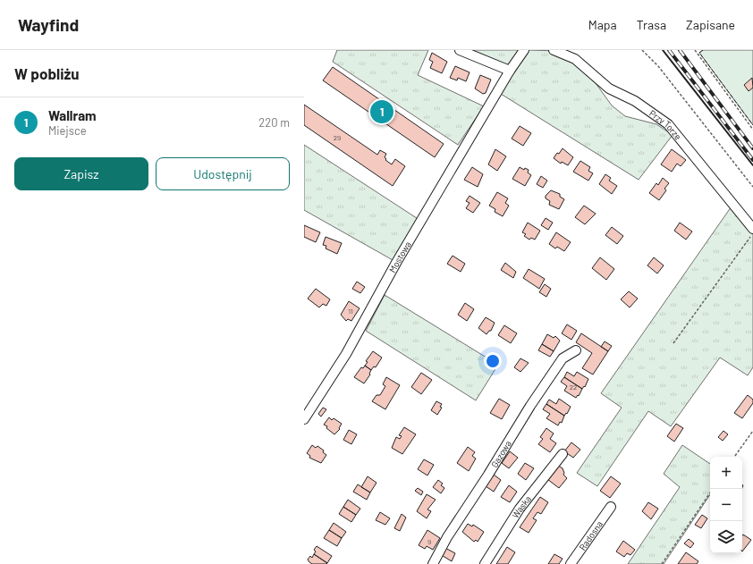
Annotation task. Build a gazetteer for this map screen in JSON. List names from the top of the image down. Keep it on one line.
{"streets":{"street":["Przy Torze","Mostowa","Gazowa","Wąska","Radosna"]},"house_numbers":["29","11","22","9"],"page":{"header":"Wayfind","nav":["Mapa","Trasa","Zapisane"],"heading":"W pobliżu","list":[{"mark":"1","name":"Wallram","note":"Miejsce","value":"220 m"}],"pins":"1","buttons":["Zapisz","Udostępnij"],"map_buttons":["+","−"]}}
